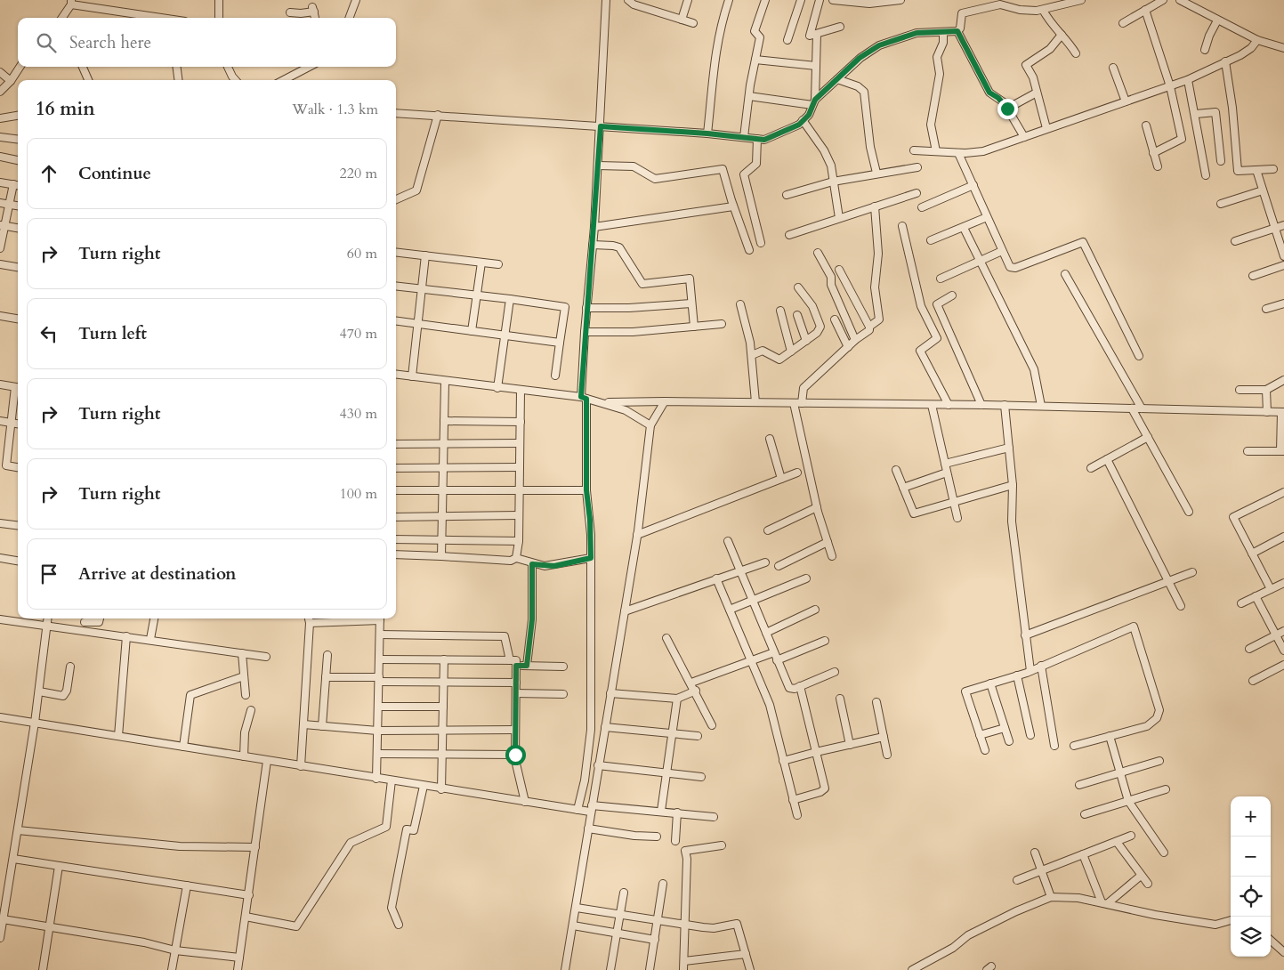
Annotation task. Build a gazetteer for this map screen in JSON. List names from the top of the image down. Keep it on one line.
{"page":{"search":"Search here","heading":["16 min","Walk · 1.3 km"],"list":[["Continue","220 m"],["Turn right","60 m"],["Turn left","470 m"],["Turn right","430 m"],["Turn right","100 m"],"Arrive at destination"],"map_buttons":["+","−"]}}
